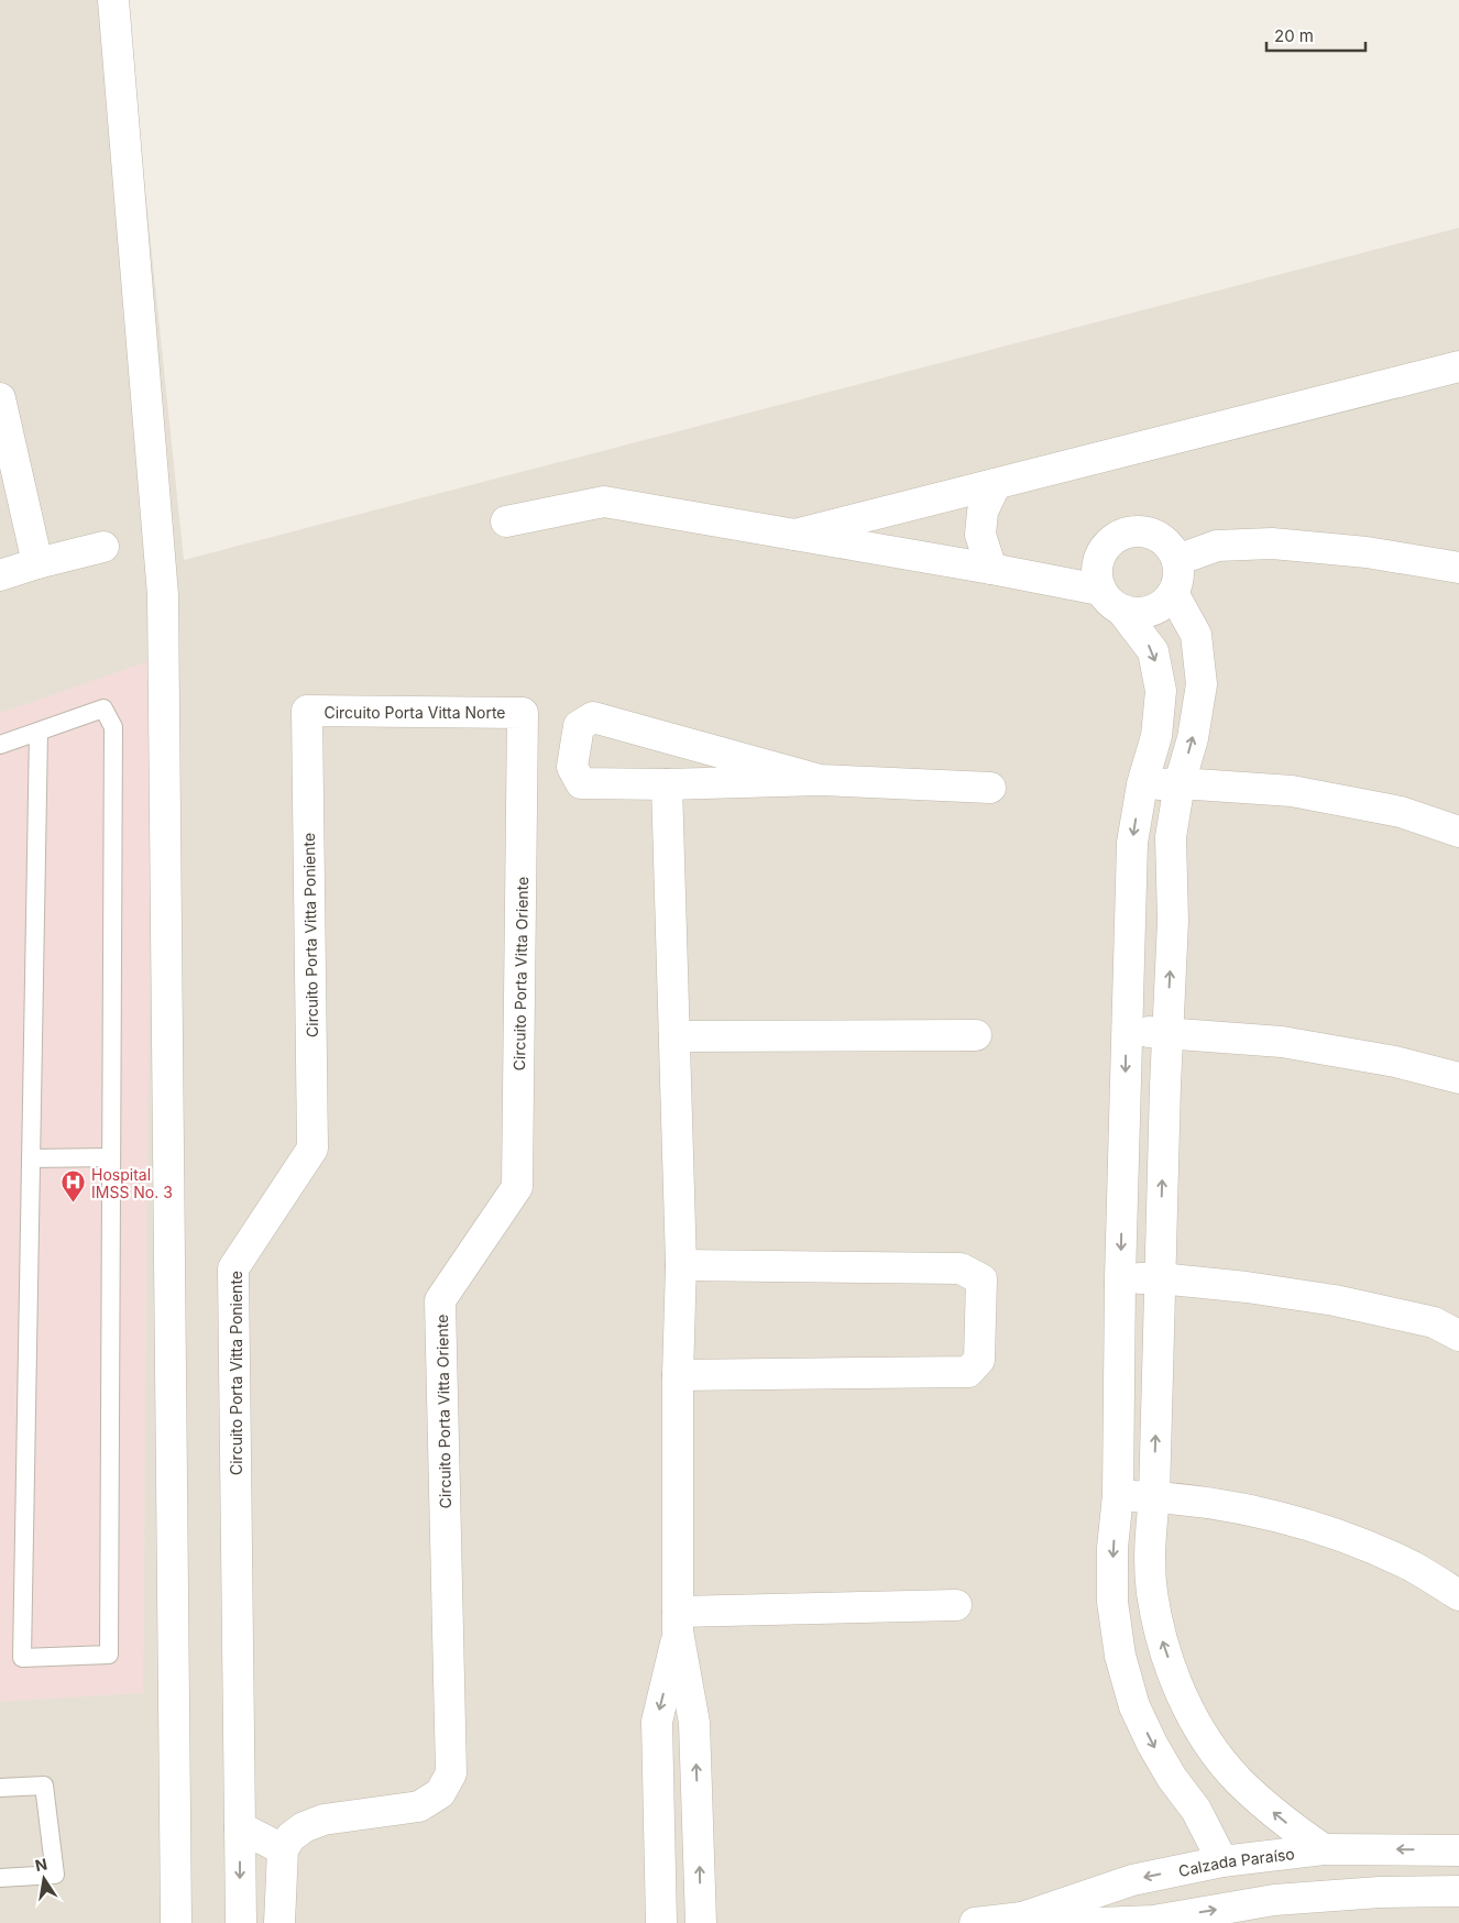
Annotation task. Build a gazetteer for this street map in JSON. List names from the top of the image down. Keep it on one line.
{"streets":{"street":["Circuito Porta Vitta Norte","Circuito Porta Vitta Poniente","Circuito Porta Vitta Oriente","Calzada Paraíso"]},"crossings":[["Circuito Porta Vitta Norte","Circuito Porta Vitta Poniente"],["Circuito Porta Vitta Norte","Circuito Porta Vitta Oriente"]],"places":{"hospital":["Hospital IMSS No. 3"]},"scale_bar":"20 m","north":"top"}
